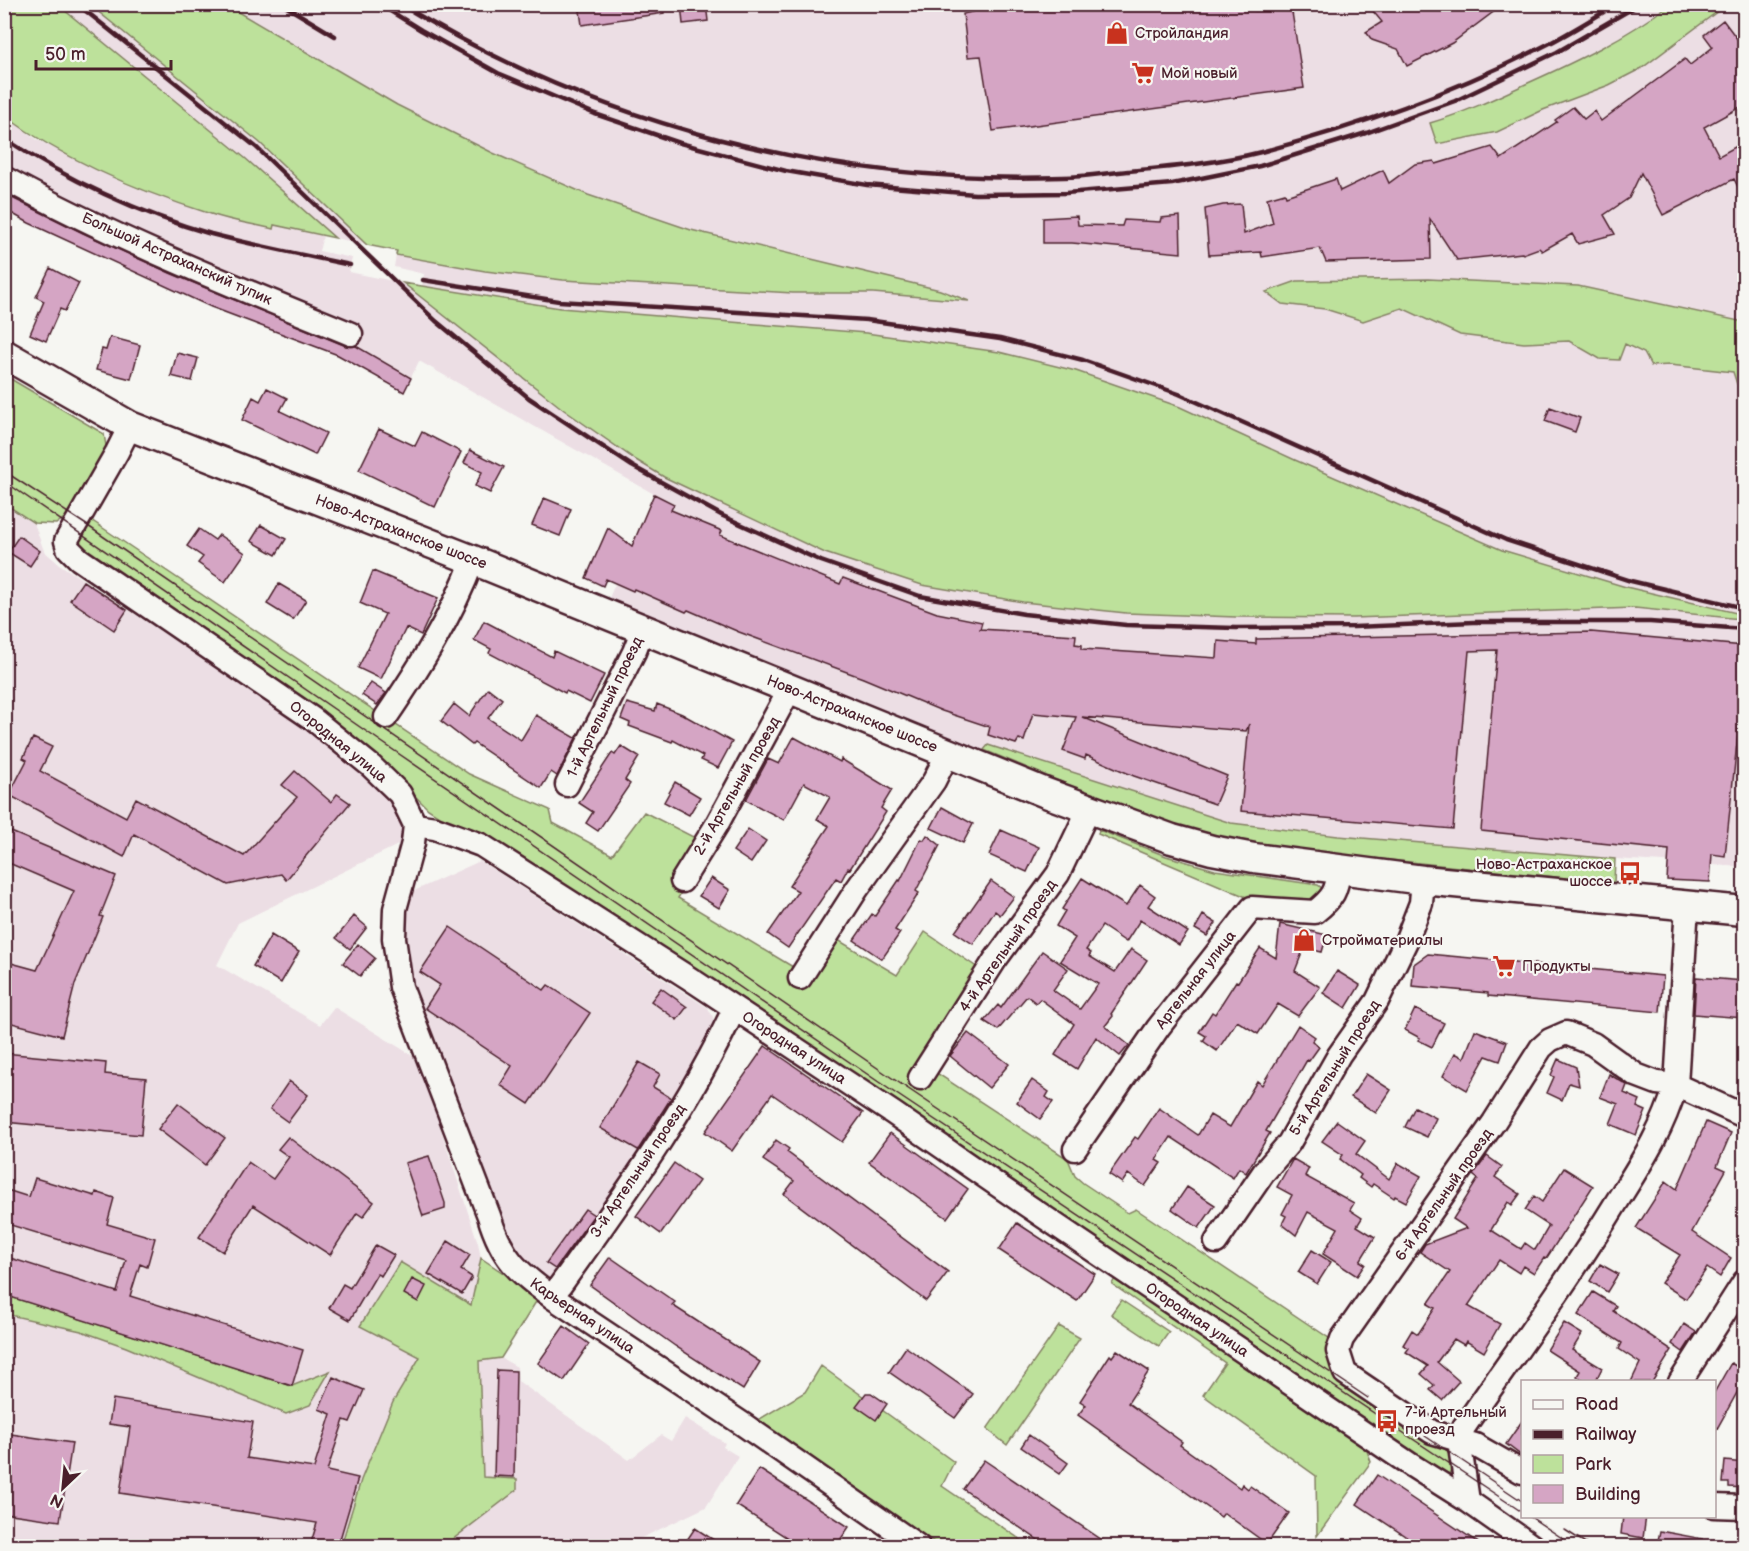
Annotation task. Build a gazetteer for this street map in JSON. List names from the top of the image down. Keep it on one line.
{"streets":{"main road":["Ново-Астраханское шоссе"],"street":["Большой Астраханский тупик","1-й Артельный проезд","Огородная улица","2-й Артельный проезд","4-й Артельный проезд","Артельная улица","5-й Артельный проезд","3-й Артельный проезд","6-й Артельный проезд","Карьерная улица"]},"crossings":[["Ново-Астраханское шоссе","1-й Артельный проезд"],["Ново-Астраханское шоссе","Огородная улица"],["Ново-Астраханское шоссе","2-й Артельный проезд"],["Ново-Астраханское шоссе","4-й Артельный проезд"],["Ново-Астраханское шоссе","Артельная улица"],["Ново-Астраханское шоссе","5-й Артельный проезд"],["Огородная улица","3-й Артельный проезд"],["Огородная улица","Карьерная улица"],["3-й Артельный проезд","Карьерная улица"]],"places":{"shop":["Стройландия","Стройматериалы"],"supermarket":["Мой новый","Продукты"],"bus stop":["Ново-Астраханское шоссе","7-й Артельный проезд"]},"legend":["Road","Railway","Park","Building"],"scale_bar":"50 m","north":"bottom left"}
